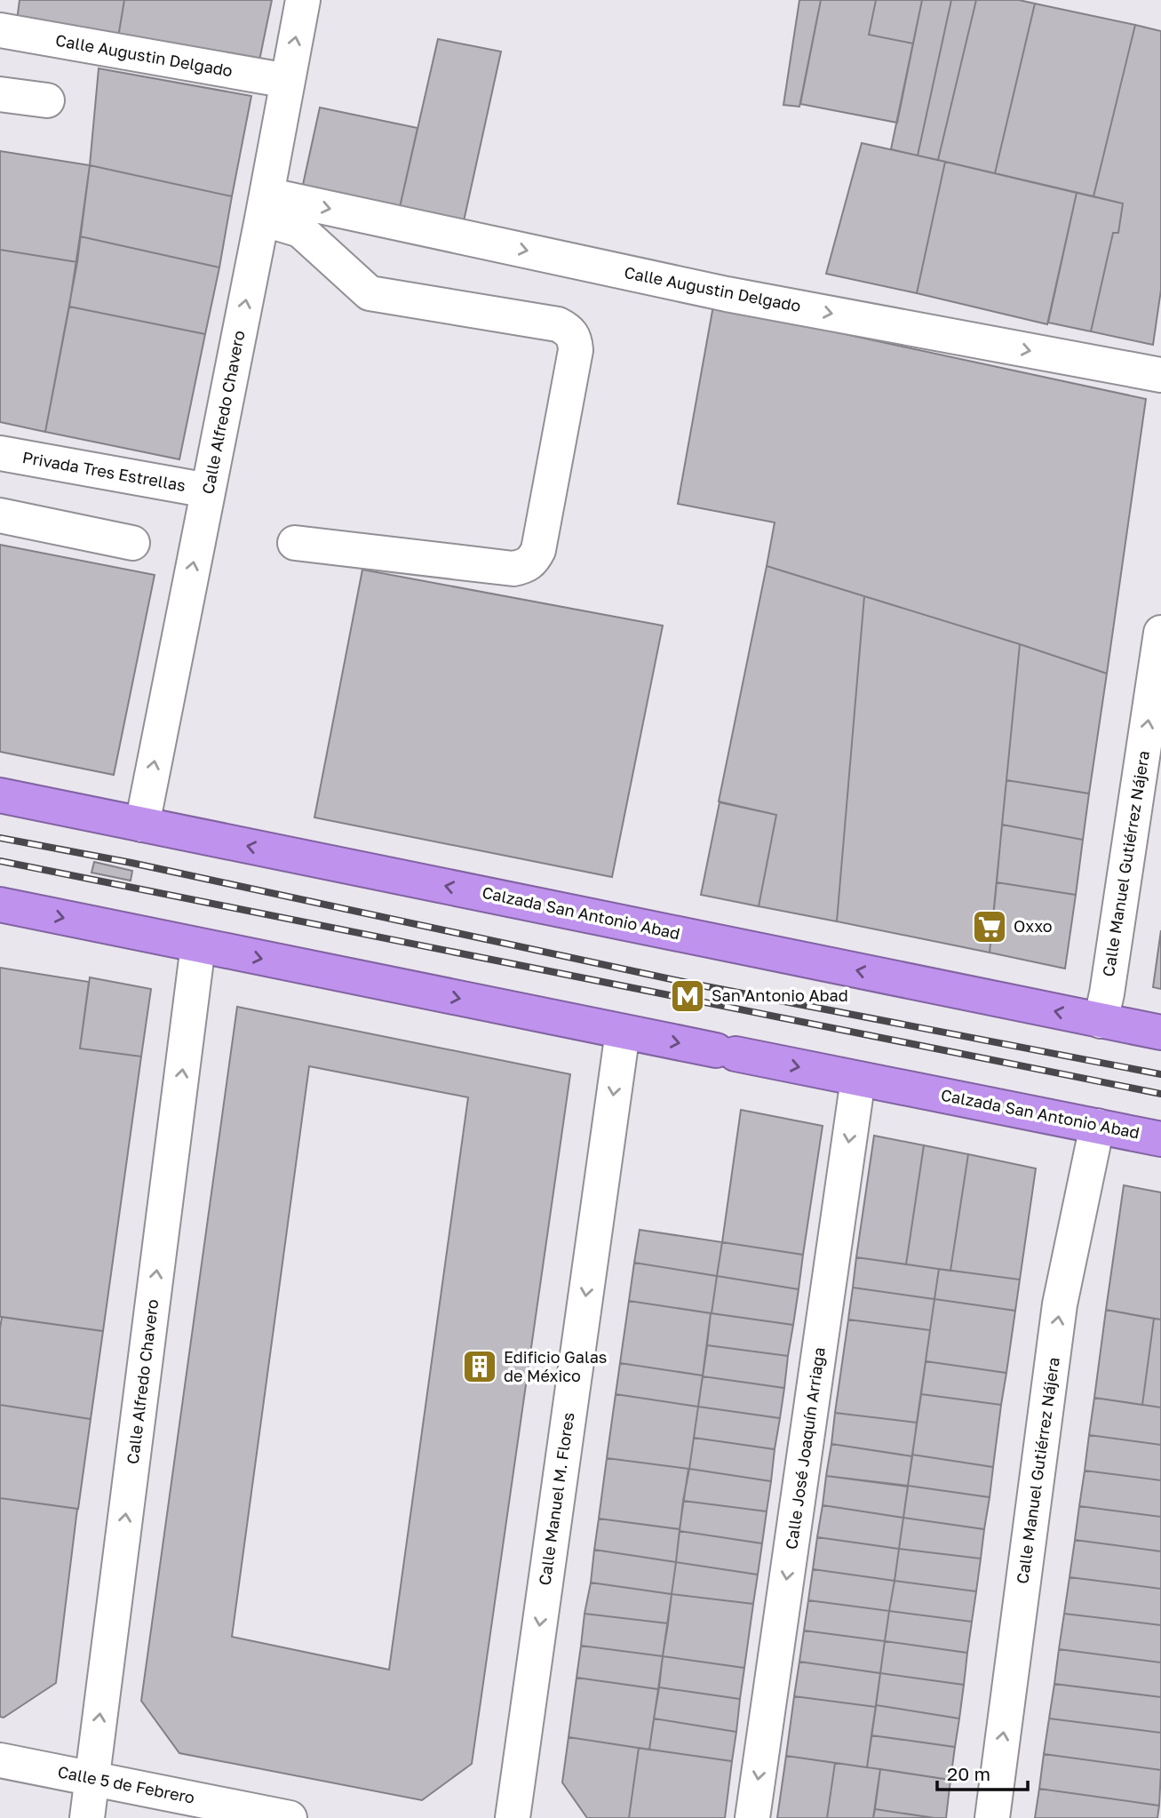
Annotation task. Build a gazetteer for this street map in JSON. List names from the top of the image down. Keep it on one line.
{"streets":{"highway":["Calzada San Antonio Abad"],"street":["Calle Augustin Delgado","Calle Alfredo Chavero","Privada Tres Estrellas","Calle Manuel Gutiérrez Nájera","Calle José Joaquín Arriaga","Calle Manuel M. Flores","Calle 5 de Febrero"]},"crossings":[["Calle Augustin Delgado","Calle Alfredo Chavero"],["Calle Alfredo Chavero","Privada Tres Estrellas"],["Calle Alfredo Chavero","Calzada San Antonio Abad"],["Calle Alfredo Chavero","Calle 5 de Febrero"],["Calle Manuel Gutiérrez Nájera","Calzada San Antonio Abad"],["Calzada San Antonio Abad","Calle José Joaquín Arriaga"],["Calzada San Antonio Abad","Calle Manuel M. Flores"]],"one_way":["Calle Augustin Delgado","Calle Alfredo Chavero","Calle Manuel Gutiérrez Nájera","Calle José Joaquín Arriaga","Calle Manuel M. Flores"],"places":{"supermarket":["Oxxo"],"metro station":["San Antonio Abad"],"building":["Edificio Galas de México"]},"scale_bar":"20 m"}
